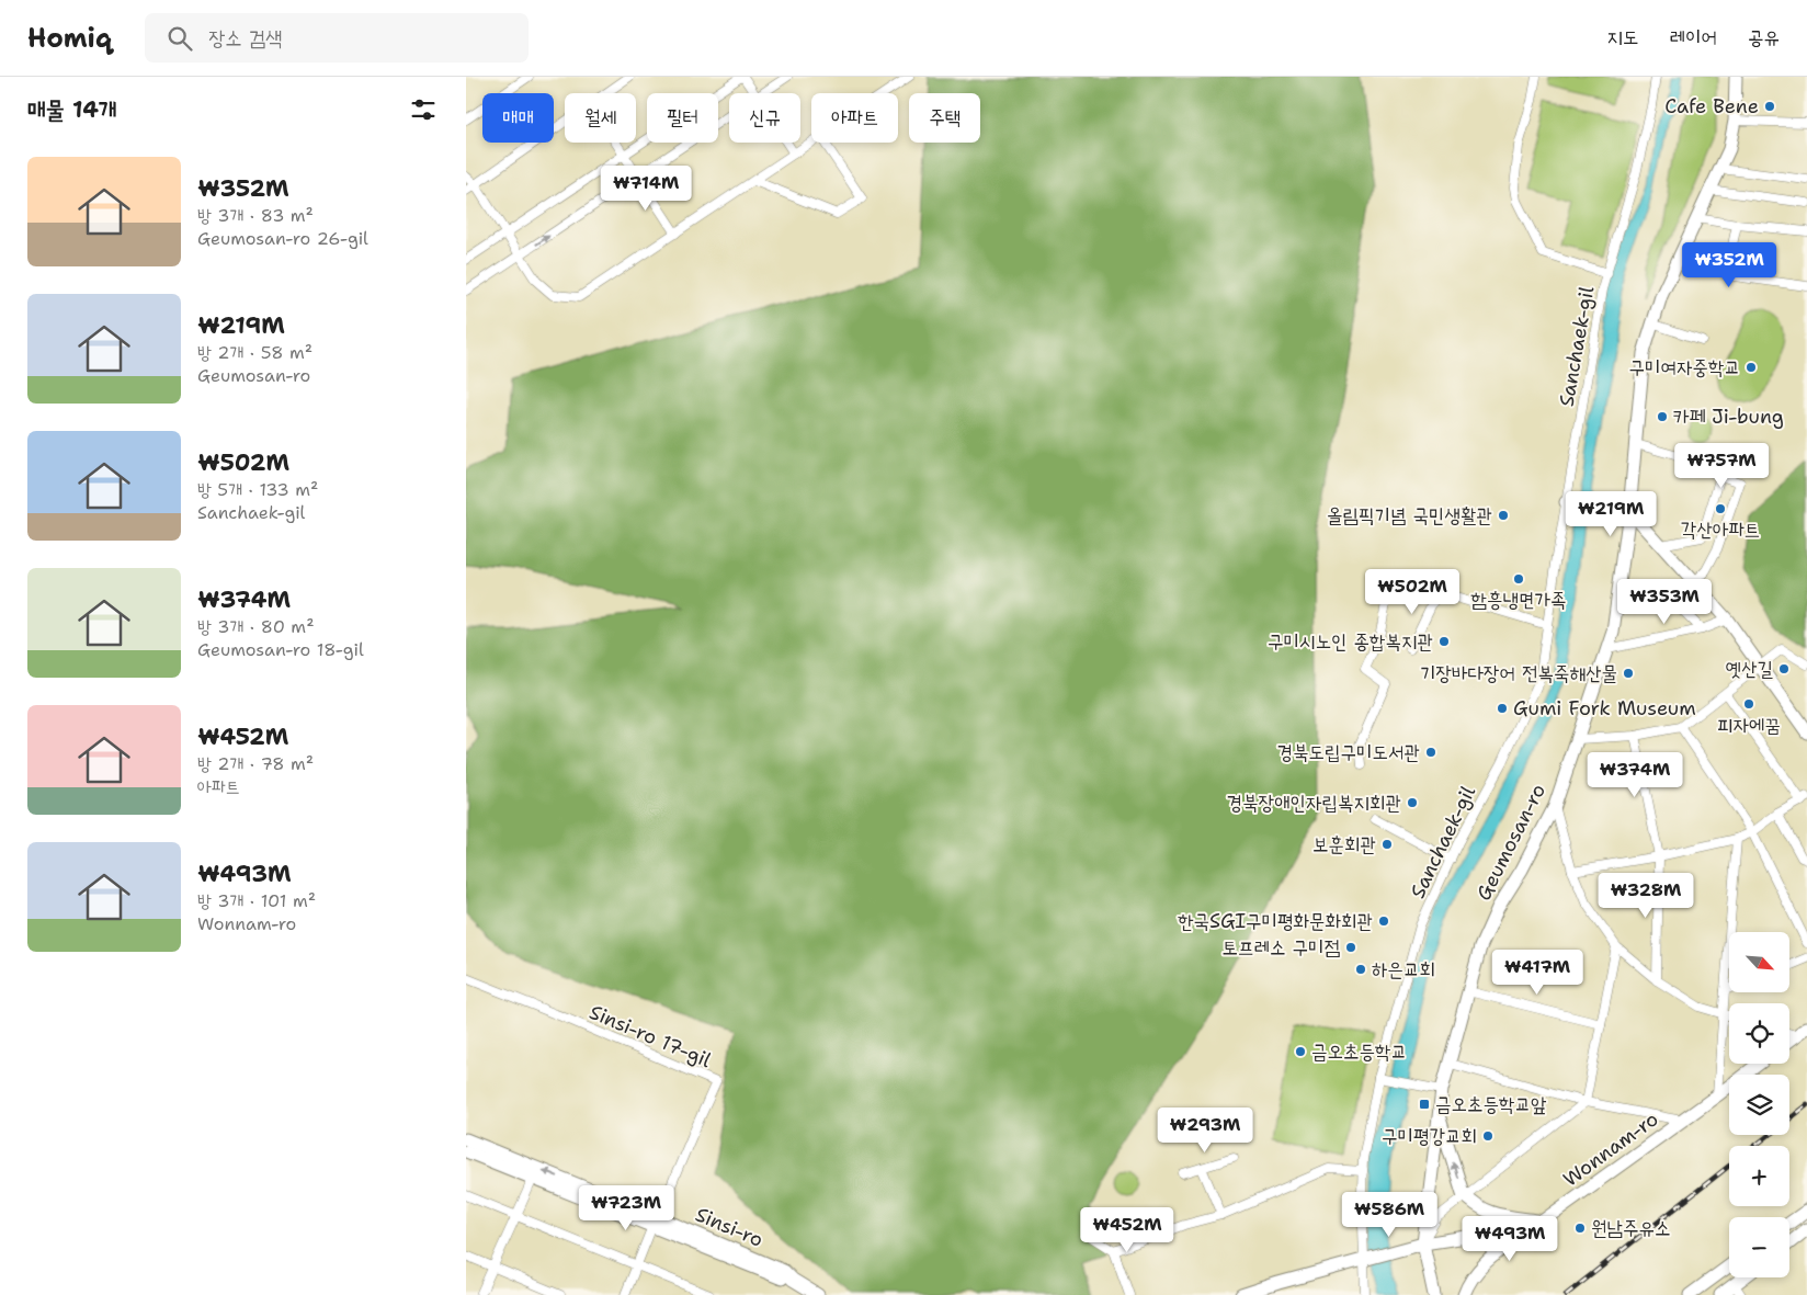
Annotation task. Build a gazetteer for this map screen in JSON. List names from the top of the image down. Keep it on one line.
{"streets":{"street":["Sanchaek-gil","Geumosan-ro","Sinsi-ro 17-gil","Wonnam-ro","Sinsi-ro"]},"crossings":[["Sanchaek-gil","Wonnam-ro"],["Geumosan-ro","Wonnam-ro"],["Sinsi-ro 17-gil","Sinsi-ro"]],"places":{"other":["Cafe Bene","구미여자중학교","카페 Ji-bung","각산아파트","올림픽기념 국민생활관","함흥냉면가족","구미시노인 종합복지관","옛산길","기장바다장어 전복죽해산물","피자에꿈","Gumi Fork Museum","경북도립구미도서관","경북장애인자립복지회관","보훈회관","한국SGI구미평화문화회관","토프레소 구미점","하은교회","금오초등학교","구미평강교회","원남주유소"],"transit":["금오초등학교앞"]},"north":"bottom right","page":{"header":"Homiq","search":"장소 검색","nav":["지도","레이어","공유"],"heading":"매물 14개","chip":["매매","월세","필터","신규","아파트","주택"],"list":[{"name":"₩352M","note":"방 3개 · 83 m² · Geumosan-ro 26-gil"},{"name":"₩219M","note":"방 2개 · 58 m² · Geumosan-ro"},{"name":"₩502M","note":"방 5개 · 133 m² · Sanchaek-gil"},{"name":"₩374M","note":"방 3개 · 80 m² · Geumosan-ro 18-gil"},{"name":"₩452M","note":"방 2개 · 78 m² · 아파트"},{"name":"₩493M","note":"방 3개 · 101 m² · Wonnam-ro"}],"price":["₩714M","₩352M","₩757M","₩219M","₩502M","₩353M","₩374M","₩328M","₩417M","₩293M","₩723M","₩586M","₩452M","₩493M"],"map_buttons":["+","−"]}}
